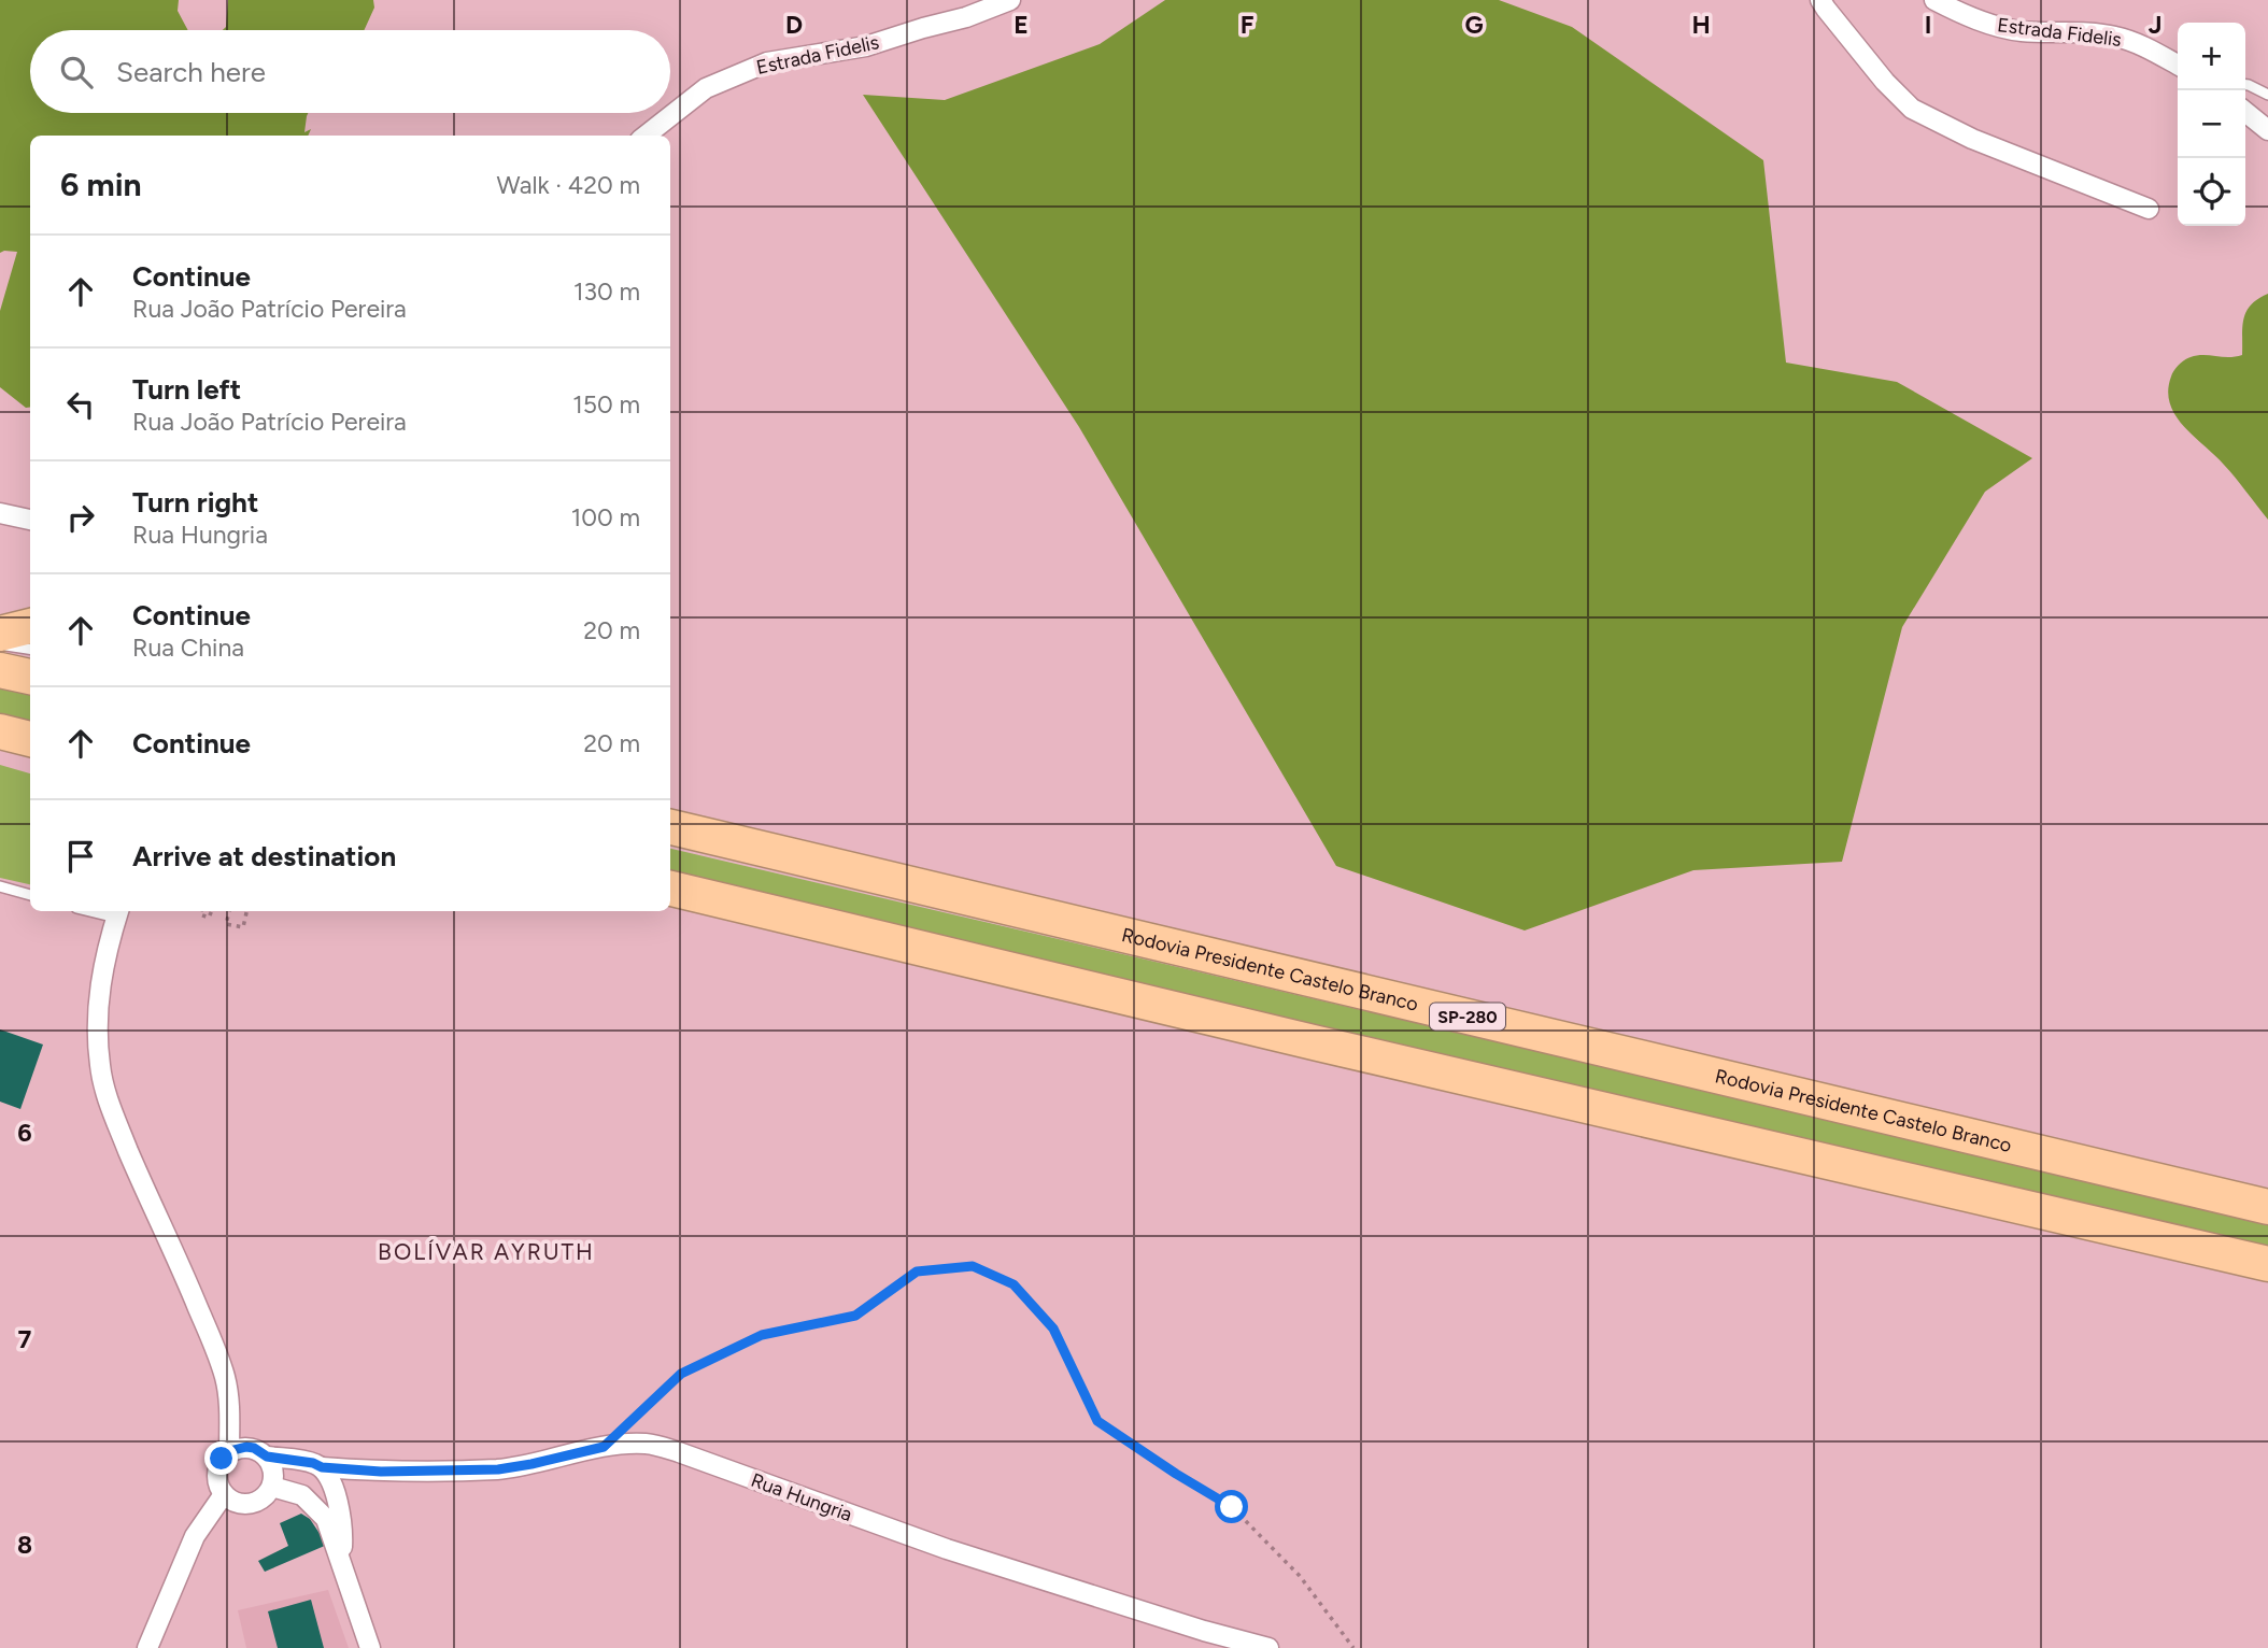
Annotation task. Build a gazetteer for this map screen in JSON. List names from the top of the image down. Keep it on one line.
{"streets":{"highway":["Rodovia Presidente Castelo Branco","SP-280"],"street":["Estrada Fidelis","Rua Hungria"]},"districts":["BOLÍVAR AYRUTH"],"page":{"map_buttons":["+","−"],"search":"Search here","heading":["6 min","Walk · 420 m"],"list":[["Continue","Rua João Patrício Pereira","130 m"],["Turn left","Rua João Patrício Pereira","150 m"],["Turn right","Rua Hungria","100 m"],["Continue","Rua China","20 m"],["Continue","20 m"],"Arrive at destination"]},"grid":{"columns":["D","E","F","G","H","I","J"],"rows":["6","7","8"]}}
